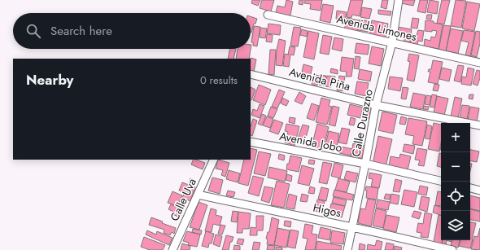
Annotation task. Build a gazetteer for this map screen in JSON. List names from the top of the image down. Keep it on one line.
{"streets":{"street":["Avenida Limones","Avenida Piña","Calle Durazno","Avenida Jobo","Calle Uva","Higos"]},"crossings":[["Avenida Limones","Calle Durazno"],["Avenida Piña","Calle Durazno"],["Calle Durazno","Avenida Jobo"],["Calle Durazno","Higos"],["Calle Uva","Higos"]],"page":{"search":"Search here","heading":["Nearby","0 results"],"map_buttons":["+","−"]}}
